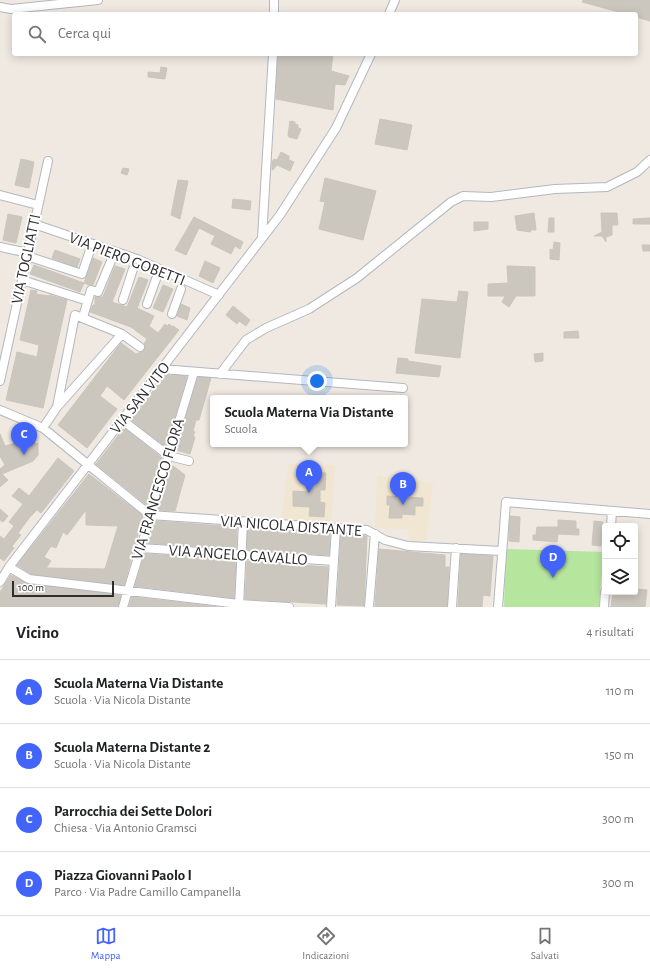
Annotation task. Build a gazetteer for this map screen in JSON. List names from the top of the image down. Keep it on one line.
{"streets":{"street":["VIA TOGLIATTI","VIA PIERO GOBETTI","VIA SAN VITO","VIA FRANCESCO FLORA","VIA NICOLA DISTANTE","VIA ANGELO CAVALLO"]},"crossings":[["VIA TOGLIATTI","VIA PIERO GOBETTI"],["VIA PIERO GOBETTI","VIA SAN VITO"],["VIA FRANCESCO FLORA","VIA NICOLA DISTANTE"],["VIA FRANCESCO FLORA","VIA ANGELO CAVALLO"]],"scale_bar":"100 m","page":{"search":"Cerca qui","popup":["Scuola Materna Via Distante","Scuola"],"pins":["C","A","B","D"],"scale":"100 m","heading":["Vicino","4 risultati"],"list":[{"mark":"A","name":"Scuola Materna Via Distante","note":"Scuola · Via Nicola Distante","value":"110 m"},{"mark":"B","name":"Scuola Materna Distante 2","note":"Scuola · Via Nicola Distante","value":"150 m"},{"mark":"C","name":"Parrocchia dei Sette Dolori","note":"Chiesa · Via Antonio Gramsci","value":"300 m"},{"mark":"D","name":"Piazza Giovanni Paolo I","note":"Parco · Via Padre Camillo Campanella","value":"300 m"}],"nav":["Mappa","Indicazioni","Salvati"]}}
